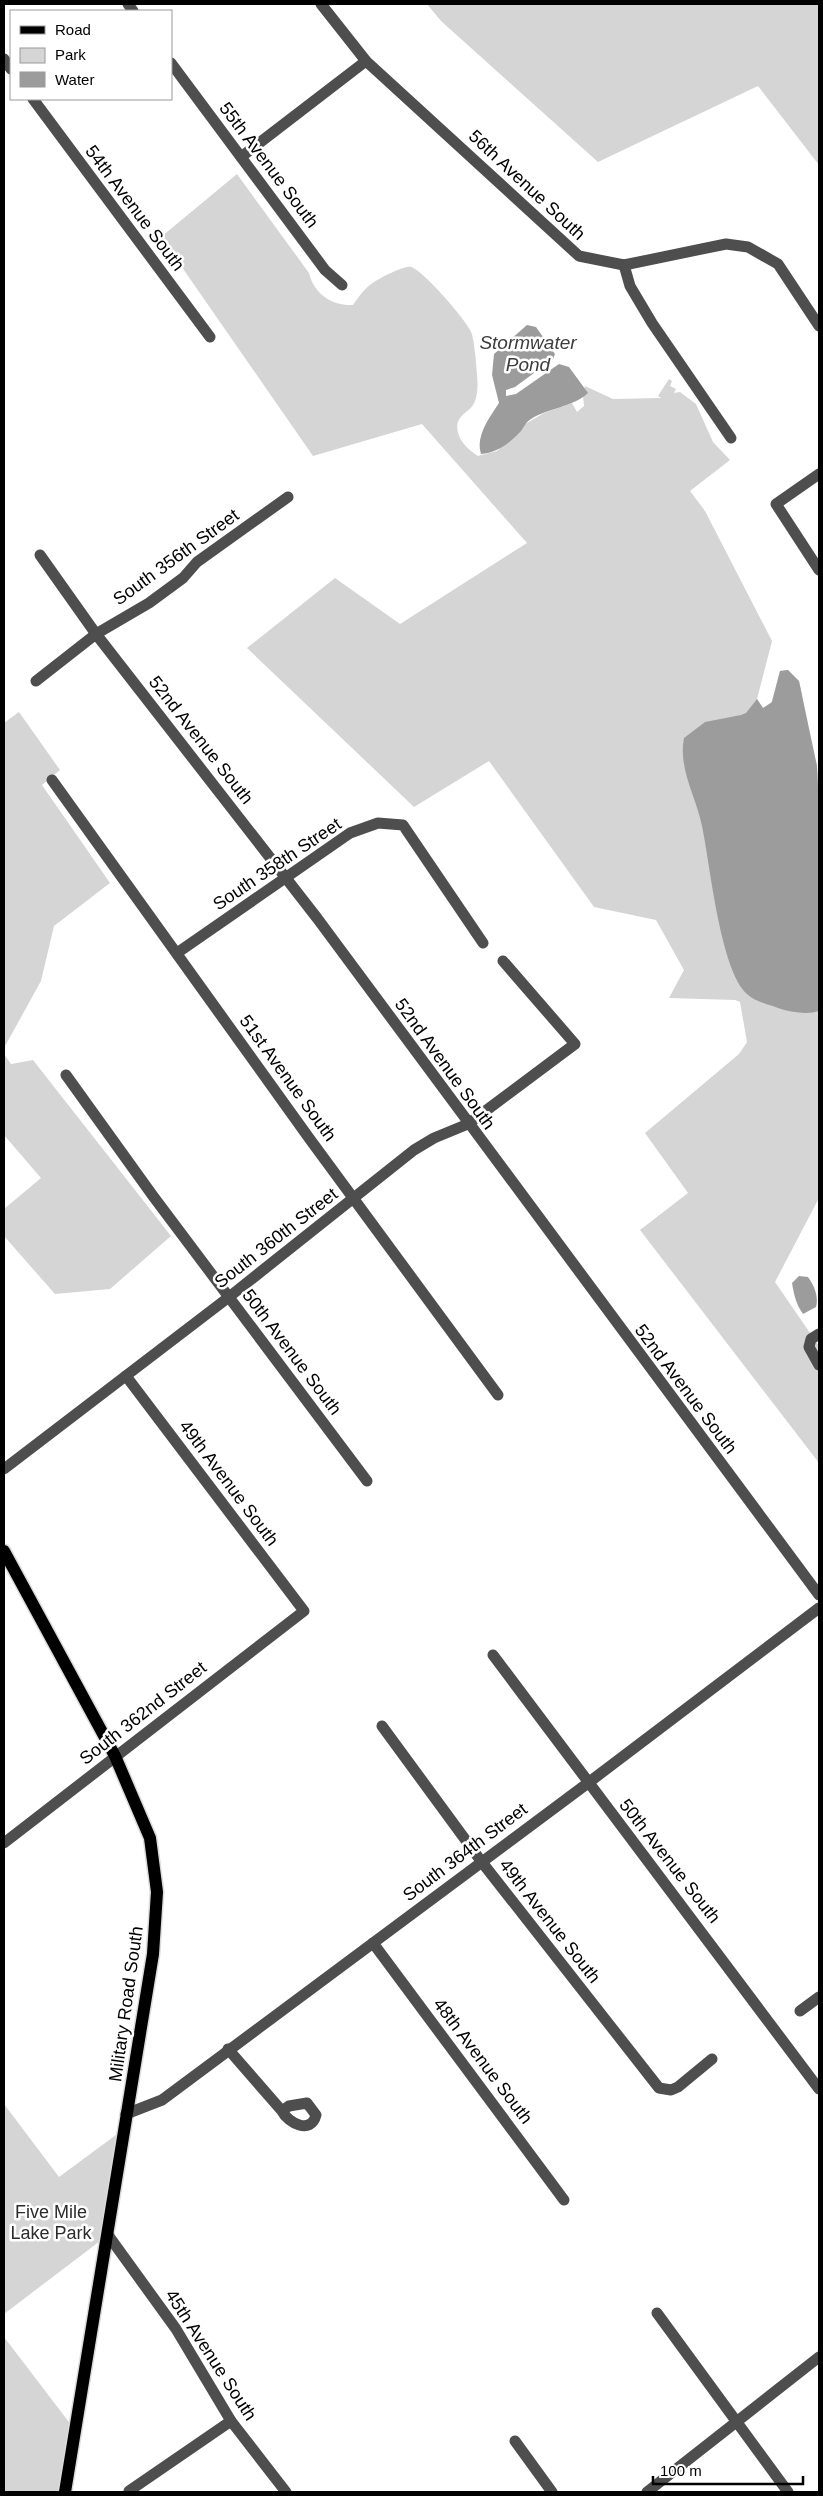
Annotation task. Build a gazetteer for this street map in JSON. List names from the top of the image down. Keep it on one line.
{"streets":{"main road":["Military Road South"],"street":["55th Avenue South","56th Avenue South","54th Avenue South","South 356th Street","52nd Avenue South","South 358th Street","51st Avenue South","South 360th Street","50th Avenue South","49th Avenue South","South 362nd Street","South 364th Street","48th Avenue South","45th Avenue South"]},"crossings":[["South 356th Street","52nd Avenue South"],["52nd Avenue South","South 358th Street"],["52nd Avenue South","South 360th Street"],["South 358th Street","51st Avenue South"],["51st Avenue South","South 360th Street"],["South 360th Street","50th Avenue South"],["South 360th Street","49th Avenue South"],["50th Avenue South","South 364th Street"],["49th Avenue South","South 362nd Street"],["49th Avenue South","South 364th Street"],["South 362nd Street","Military Road South"],["South 364th Street","Military Road South"],["South 364th Street","48th Avenue South"],["Military Road South","45th Avenue South"]],"water":["Stormwater Pond"],"parks":["Five Mile Lake Park"],"legend":["Road","Park","Water"],"scale_bar":"100 m"}
